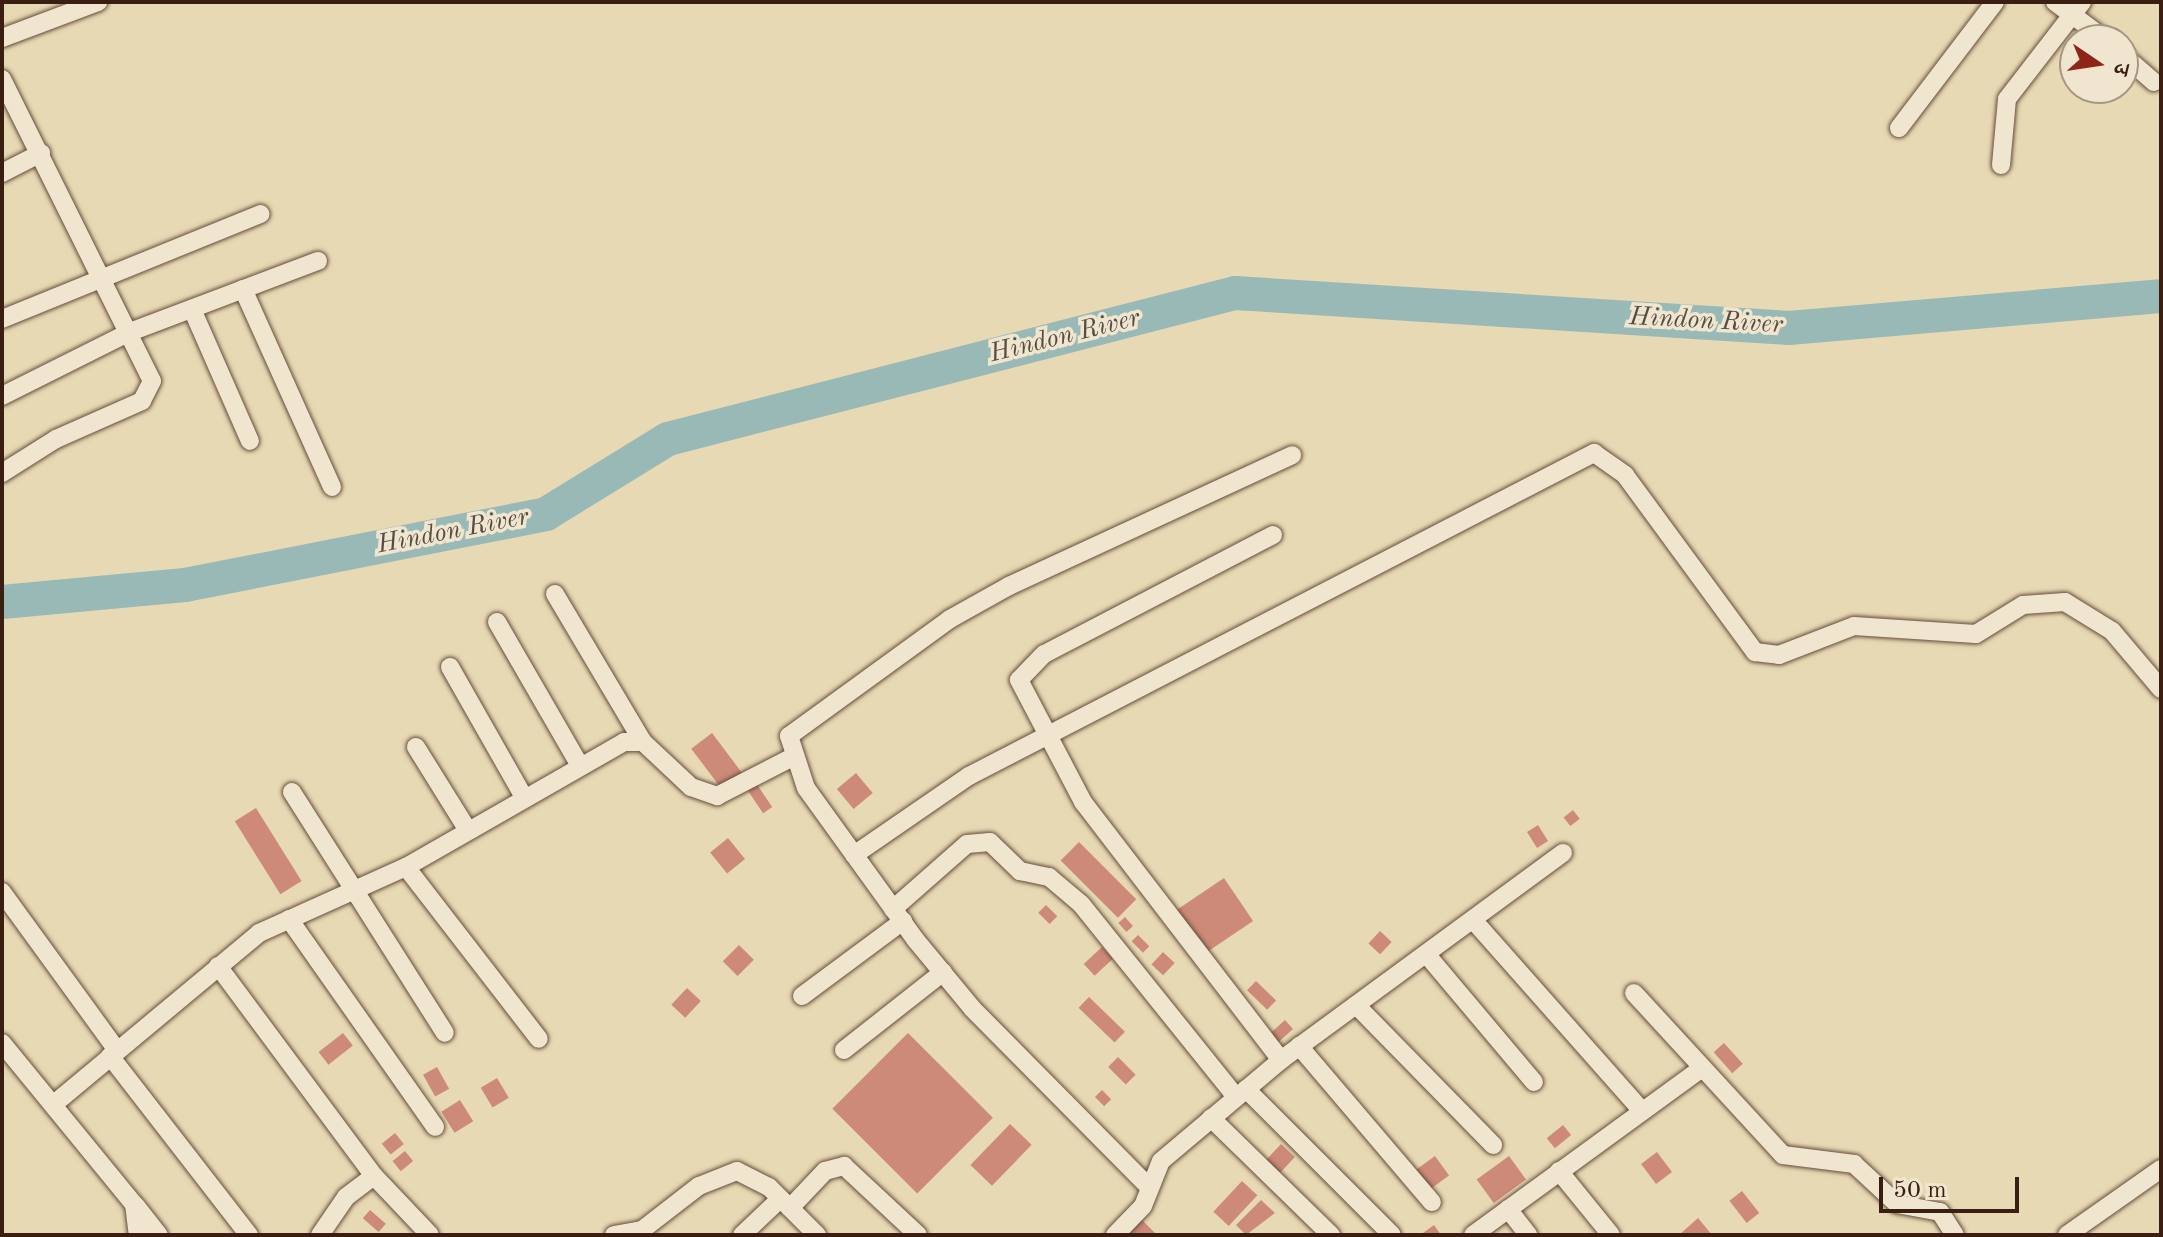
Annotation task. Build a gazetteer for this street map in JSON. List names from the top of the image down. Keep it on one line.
{"water":["Hindon River"],"scale_bar":"50 m","north":"right"}
